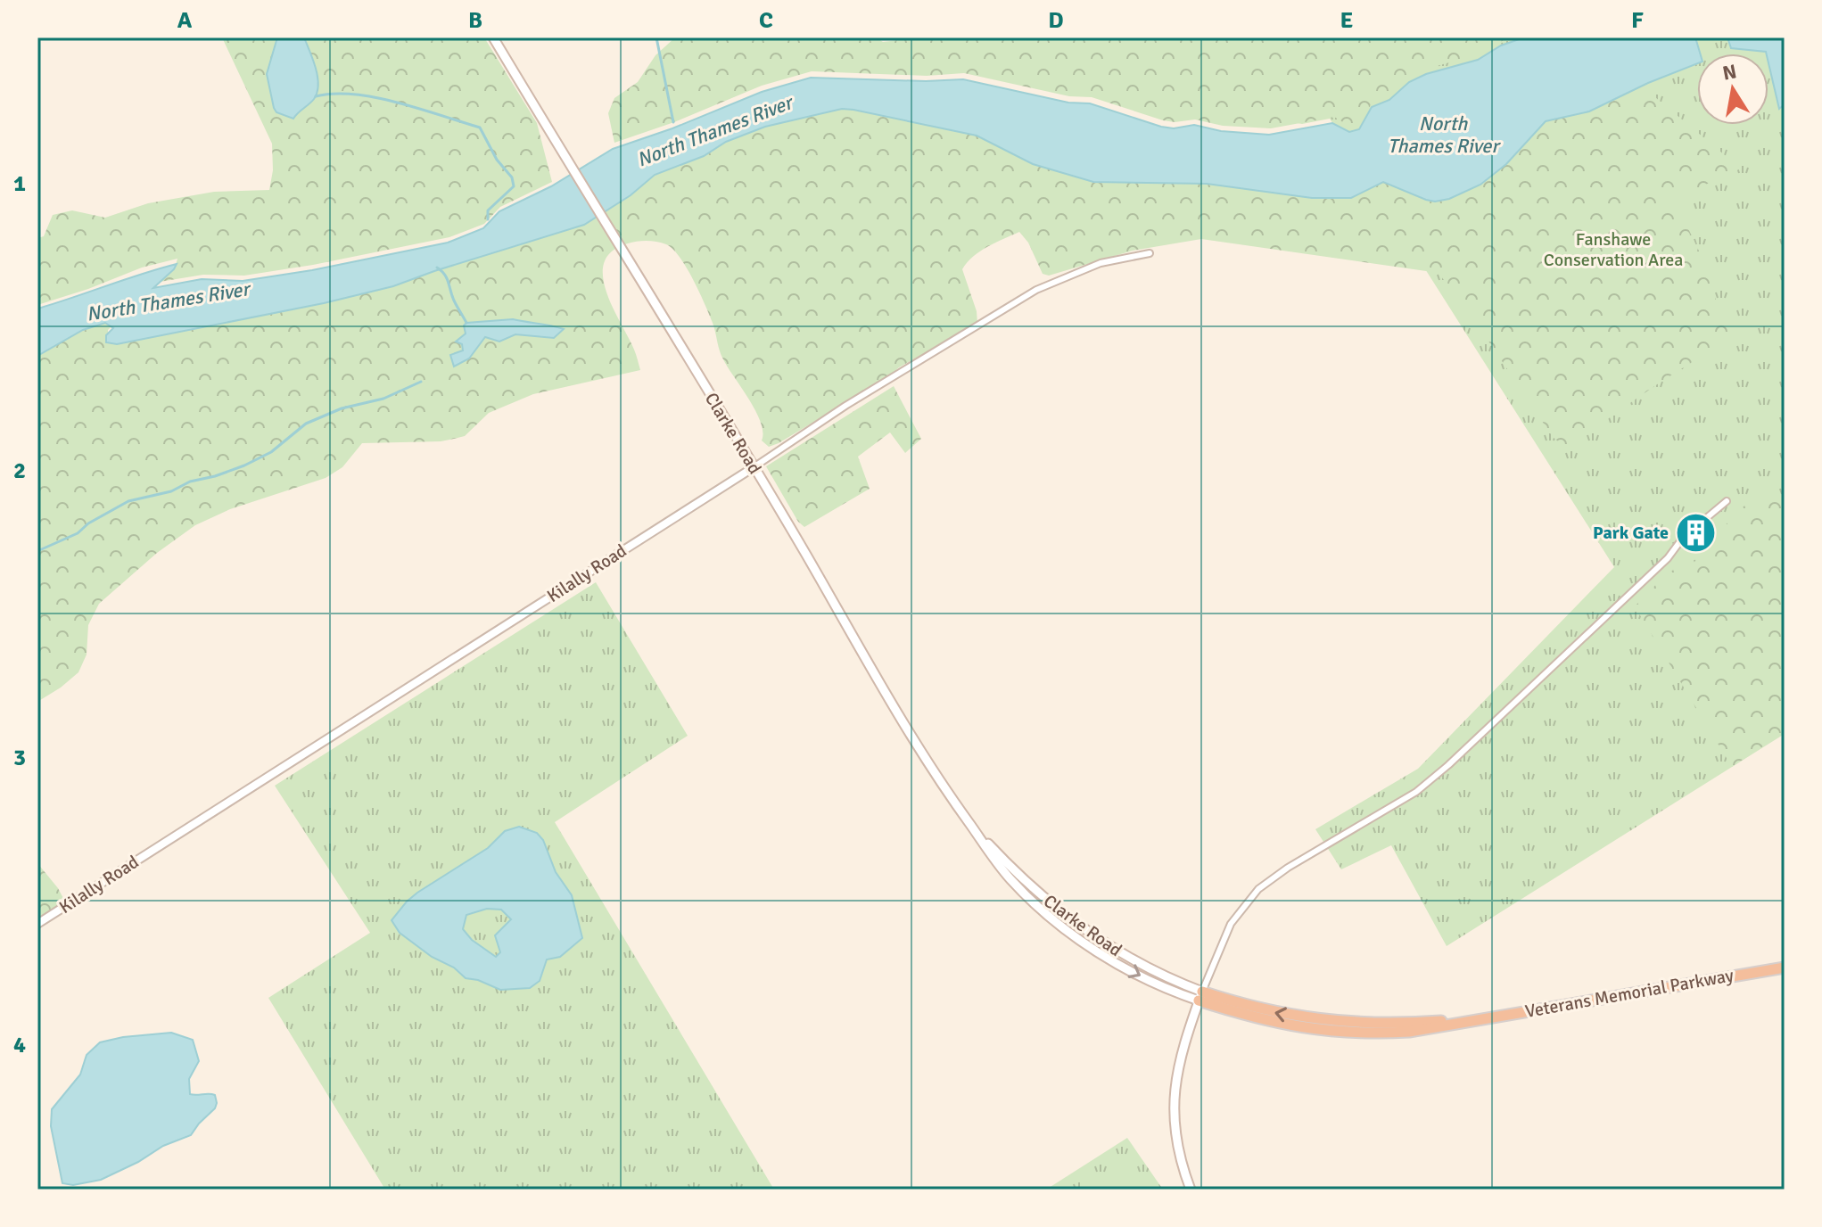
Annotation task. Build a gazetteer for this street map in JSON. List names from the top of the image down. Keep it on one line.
{"streets":{"highway":["Veterans Memorial Parkway"],"main road":["Clarke Road"],"street":["Kilally Road"]},"crossings":[["Clarke Road","Kilally Road"],["Clarke Road","Veterans Memorial Parkway"]],"water":["North Thames River"],"parks":["Fanshawe Conservation Area"],"places":{"building":["Park Gate"]},"north":"top","grid":{"columns":["A","B","C","D","E","F"],"rows":["1","2","3","4"]}}
